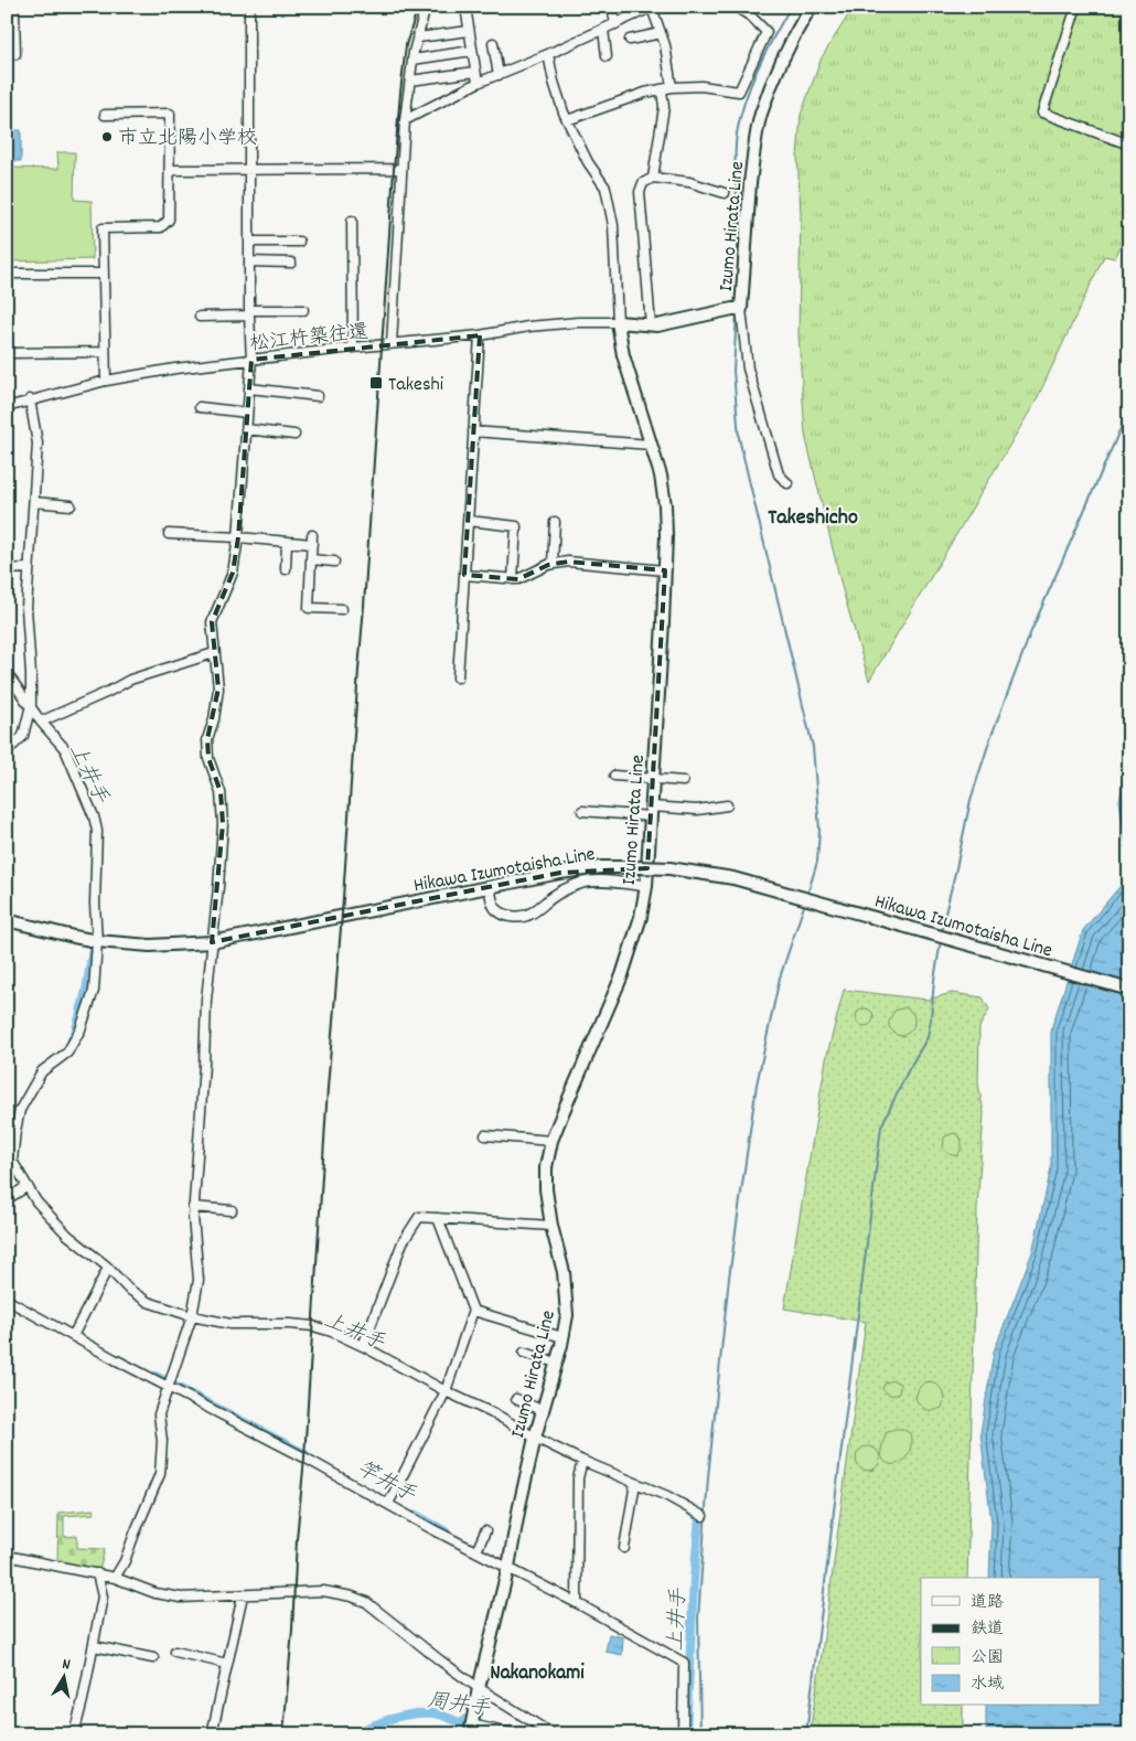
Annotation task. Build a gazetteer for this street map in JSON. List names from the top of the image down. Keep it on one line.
{"streets":{"main road":["Izumo Hirata Line","Hikawa Izumotaisha Line"],"street":["松江杵築往還"]},"crossings":[["Izumo Hirata Line","松江杵築往還"]],"districts":["Takeshicho","Nakanokami"],"water":["上井手","竿井手","周井手"],"places":{"other":["市立北陽小学校"],"transit":["Takeshi"]},"legend":["道路","鉄道","公園","水域"],"north":"top"}
